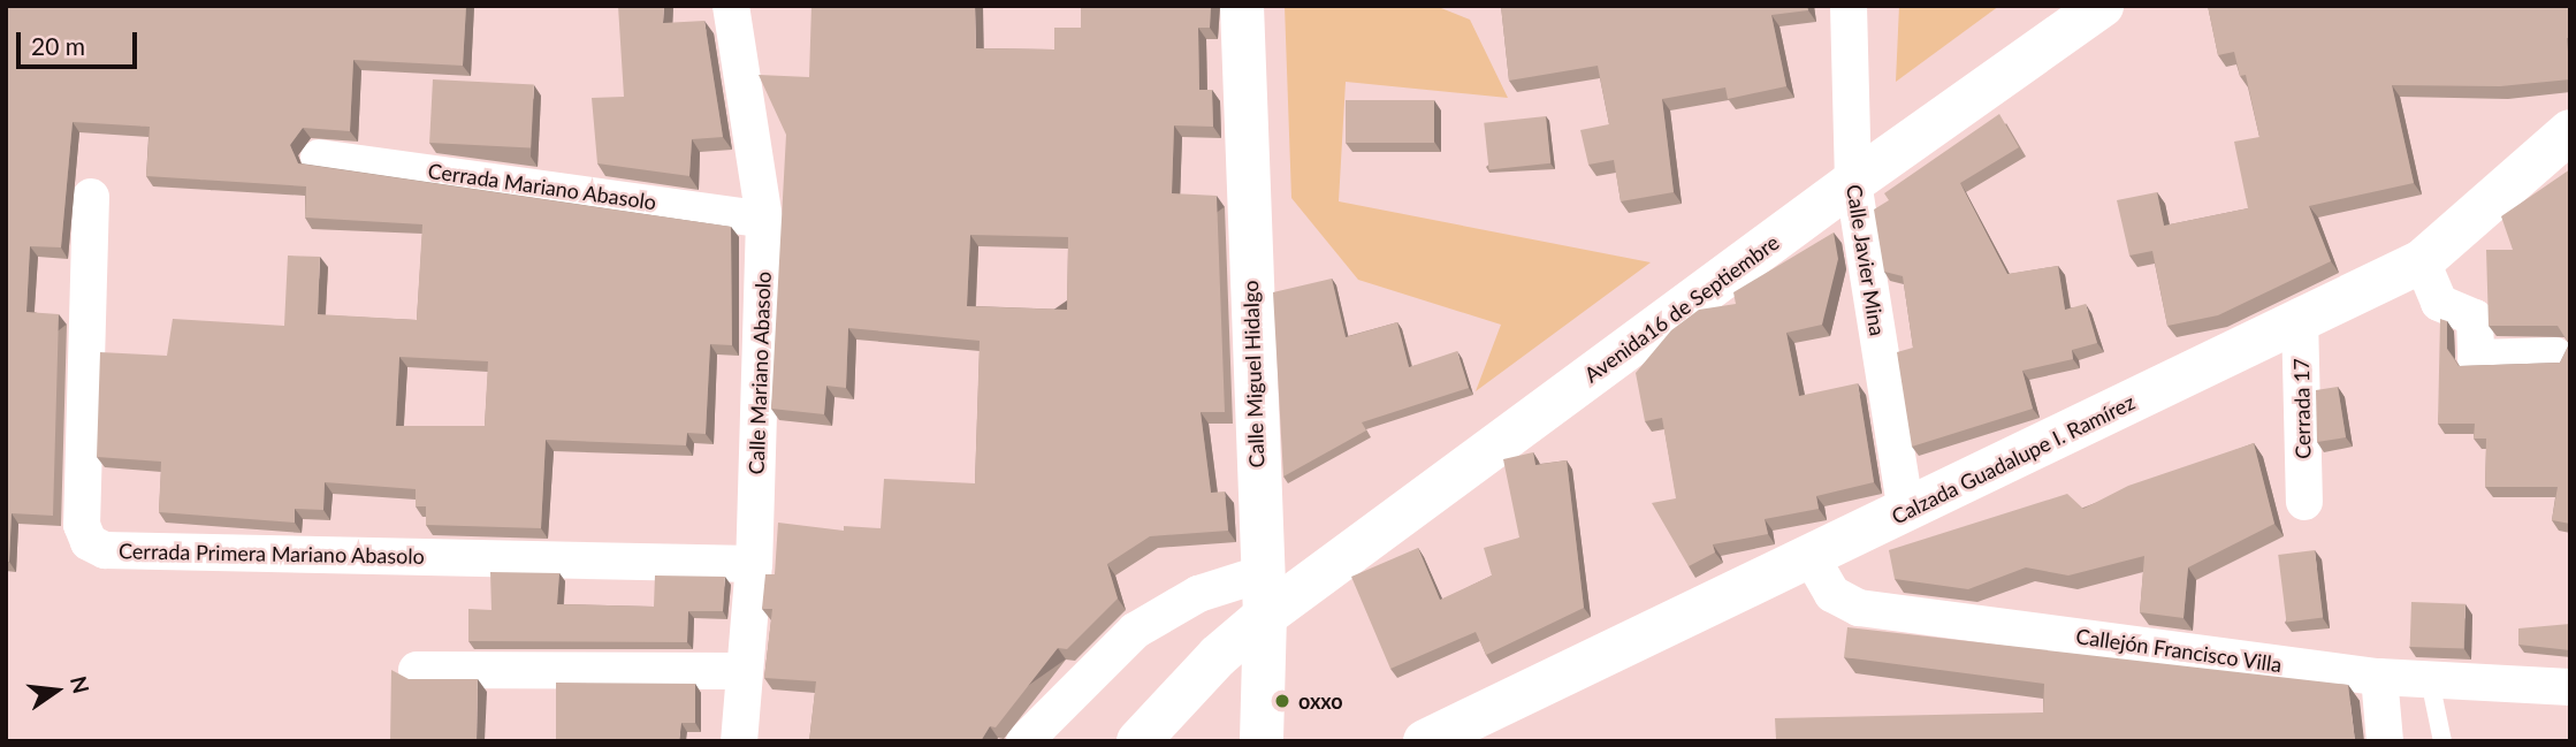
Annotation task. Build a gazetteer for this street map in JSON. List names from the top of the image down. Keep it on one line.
{"streets":{"main road":["Avenida16 de Septiembre","Calle Miguel Hidalgo","Calzada Guadalupe I. Ramírez"],"street":["Cerrada Mariano Abasolo","Calle Javier Mina","Calle Mariano Abasolo","Cerrada 17","Cerrada Primera Mariano Abasolo","Callejón Francisco Villa"]},"crossings":[["Cerrada Mariano Abasolo","Calle Mariano Abasolo"],["Calle Javier Mina","Avenida16 de Septiembre"],["Calle Javier Mina","Calzada Guadalupe I. Ramírez"],["Avenida16 de Septiembre","Calle Miguel Hidalgo"],["Calle Mariano Abasolo","Cerrada Primera Mariano Abasolo"],["Cerrada 17","Calzada Guadalupe I. Ramírez"],["Calzada Guadalupe I. Ramírez","Callejón Francisco Villa"]],"places":["oxxo"],"scale_bar":"20 m","north":"right"}
